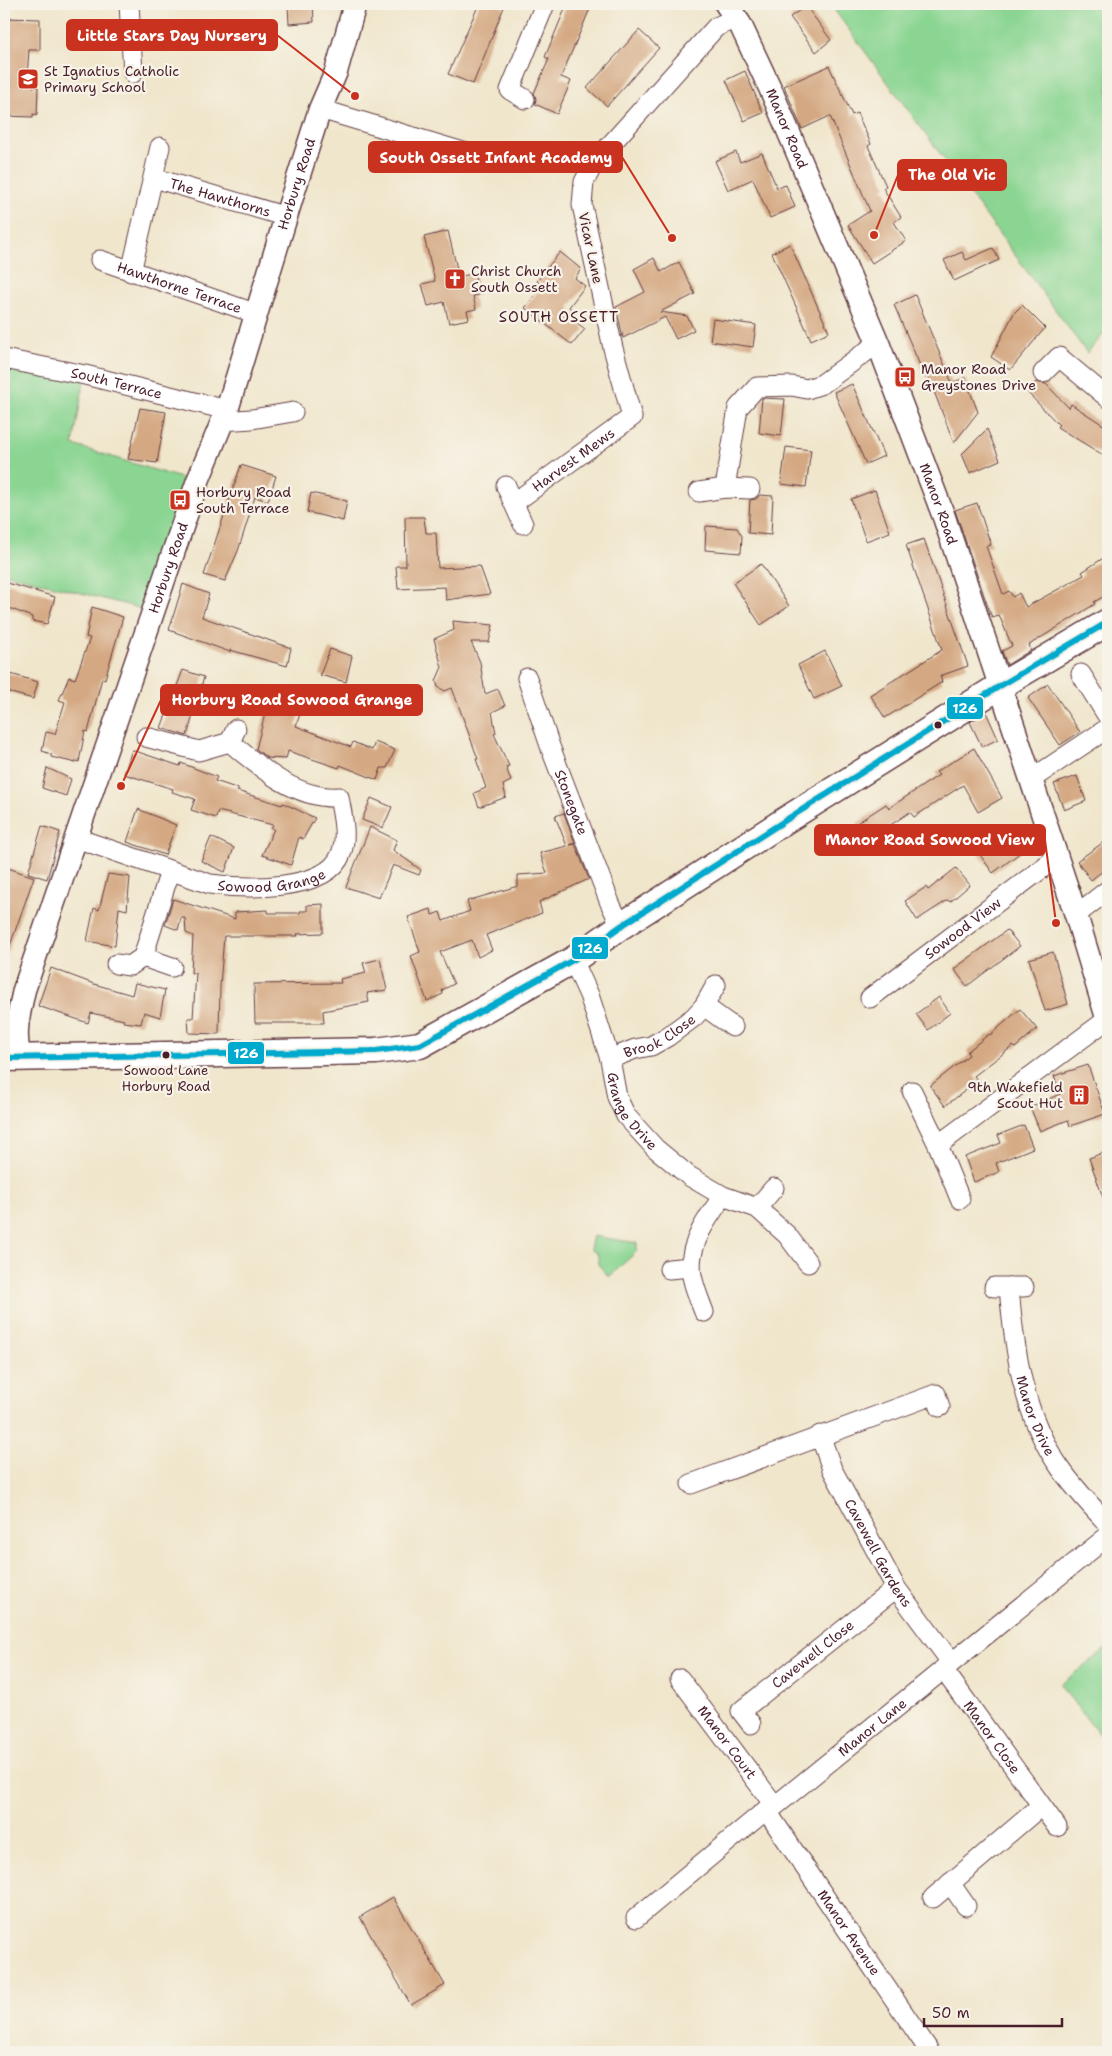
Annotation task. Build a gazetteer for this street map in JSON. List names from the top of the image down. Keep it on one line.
{"streets":{"street":["Manor Road","Horbury Road","The Hawthorns","Vicar Lane","Hawthorne Terrace","South Terrace","Harvest Mews","Stonegate","Sowood Grange","Sowood View","Brook Close","Grange Drive","Manor Drive","Cavewell Gardens","Cavewell Close","Manor Lane","Manor Close","Manor Court","Manor Avenue"]},"crossings":[["Manor Road","Vicar Lane"],["Manor Road","Sowood View"],["Horbury Road","The Hawthorns"],["Horbury Road","Hawthorne Terrace"],["Horbury Road","South Terrace"],["Horbury Road","Sowood Grange"],["The Hawthorns","Hawthorne Terrace"],["Vicar Lane","Harvest Mews"],["Brook Close","Grange Drive"],["Cavewell Gardens","Cavewell Close"],["Cavewell Gardens","Manor Lane"],["Cavewell Gardens","Manor Close"],["Manor Lane","Manor Close"],["Manor Lane","Manor Court"],["Manor Lane","Manor Avenue"],["Manor Court","Manor Avenue"]],"districts":["SOUTH OSSETT"],"places":{"school or university":["St Ignatius Catholic Primary School"],"other":["Little Stars Day Nursery","The Old Vic","South Ossett Infant Academy","Horbury Road Sowood Grange","Manor Road Sowood View","Sowood Lane Horbury Road"],"church":["Christ Church South Ossett"],"bus stop":["Manor Road Greystones Drive","Horbury Road South Terrace"],"building":["9th Wakefield Scout Hut"]},"lines":["transit line 126"],"scale_bar":"50 m"}
